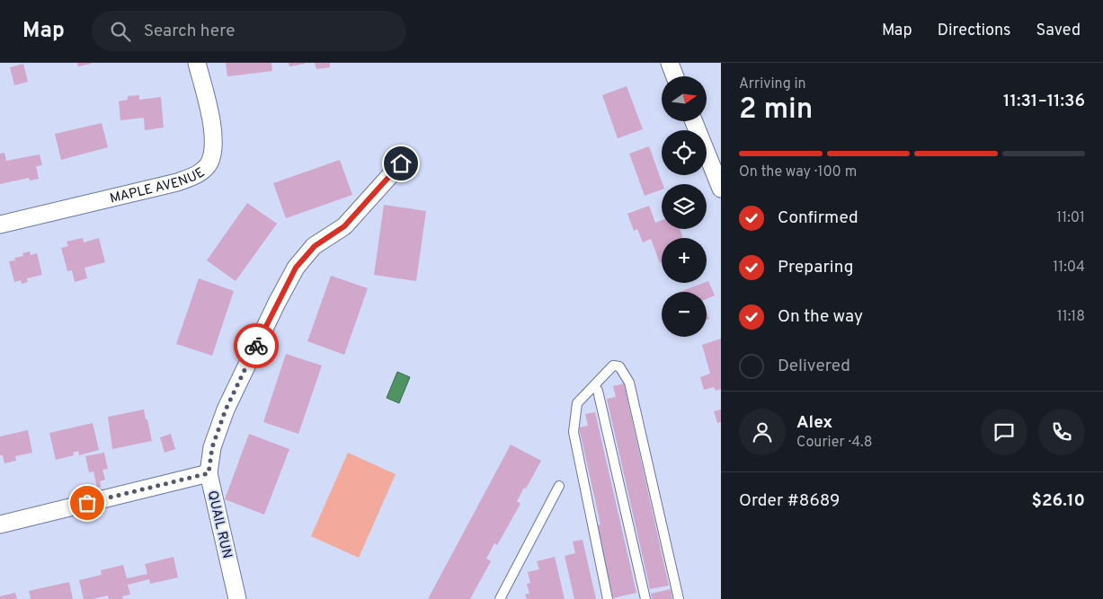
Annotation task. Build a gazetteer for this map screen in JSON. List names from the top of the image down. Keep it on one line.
{"streets":{"street":["MAPLE AVENUE","QUAIL RUN"]},"north":"right","page":{"header":"Map","search":"Search here","nav":["Map","Directions","Saved"],"heading":["2 min","Arriving in","11:31–11:36"],"panel":["Alex","Courier · 4.8","Order #8689","$26.10"],"map_buttons":["+","−"],"bar":"On the way · 100 m","list":[["Confirmed","11:01"],["Preparing","11:04"],["On the way","11:18"],"Delivered"]}}
